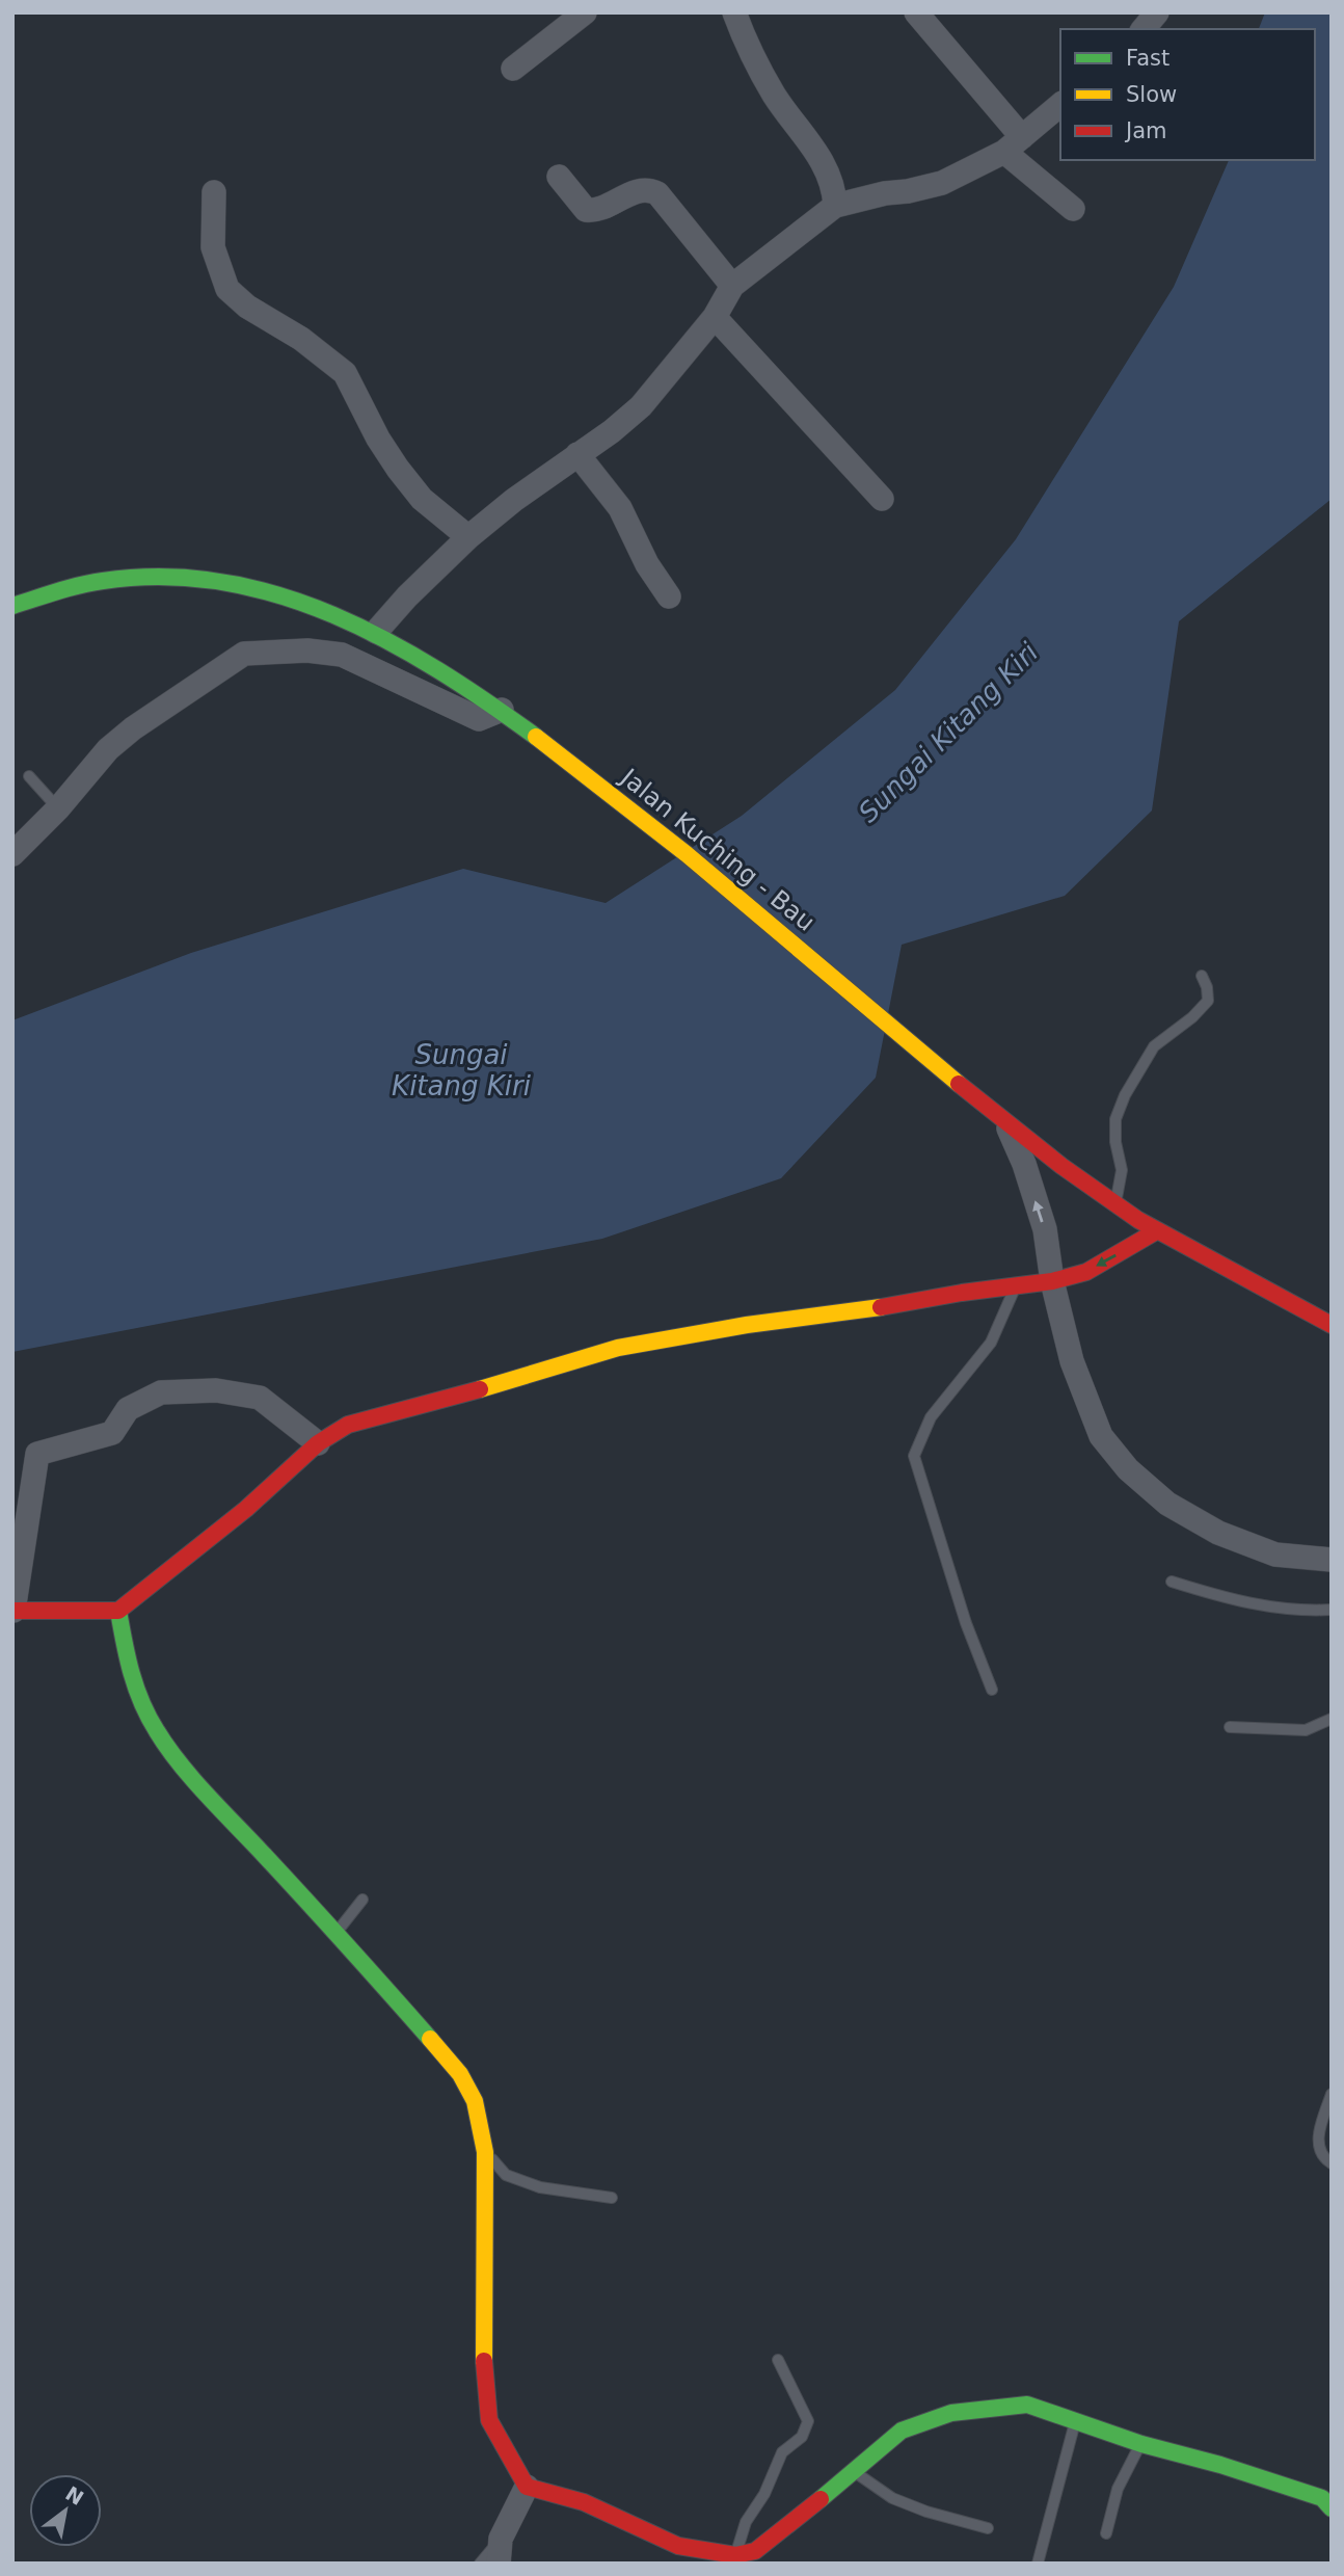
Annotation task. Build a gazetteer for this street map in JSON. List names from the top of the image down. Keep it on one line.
{"streets":{"street":["Jalan Kuching - Bau"]},"water":["Sungai Kitang Kiri"],"legend":["Fast","Slow","Jam"],"north":"top right"}
